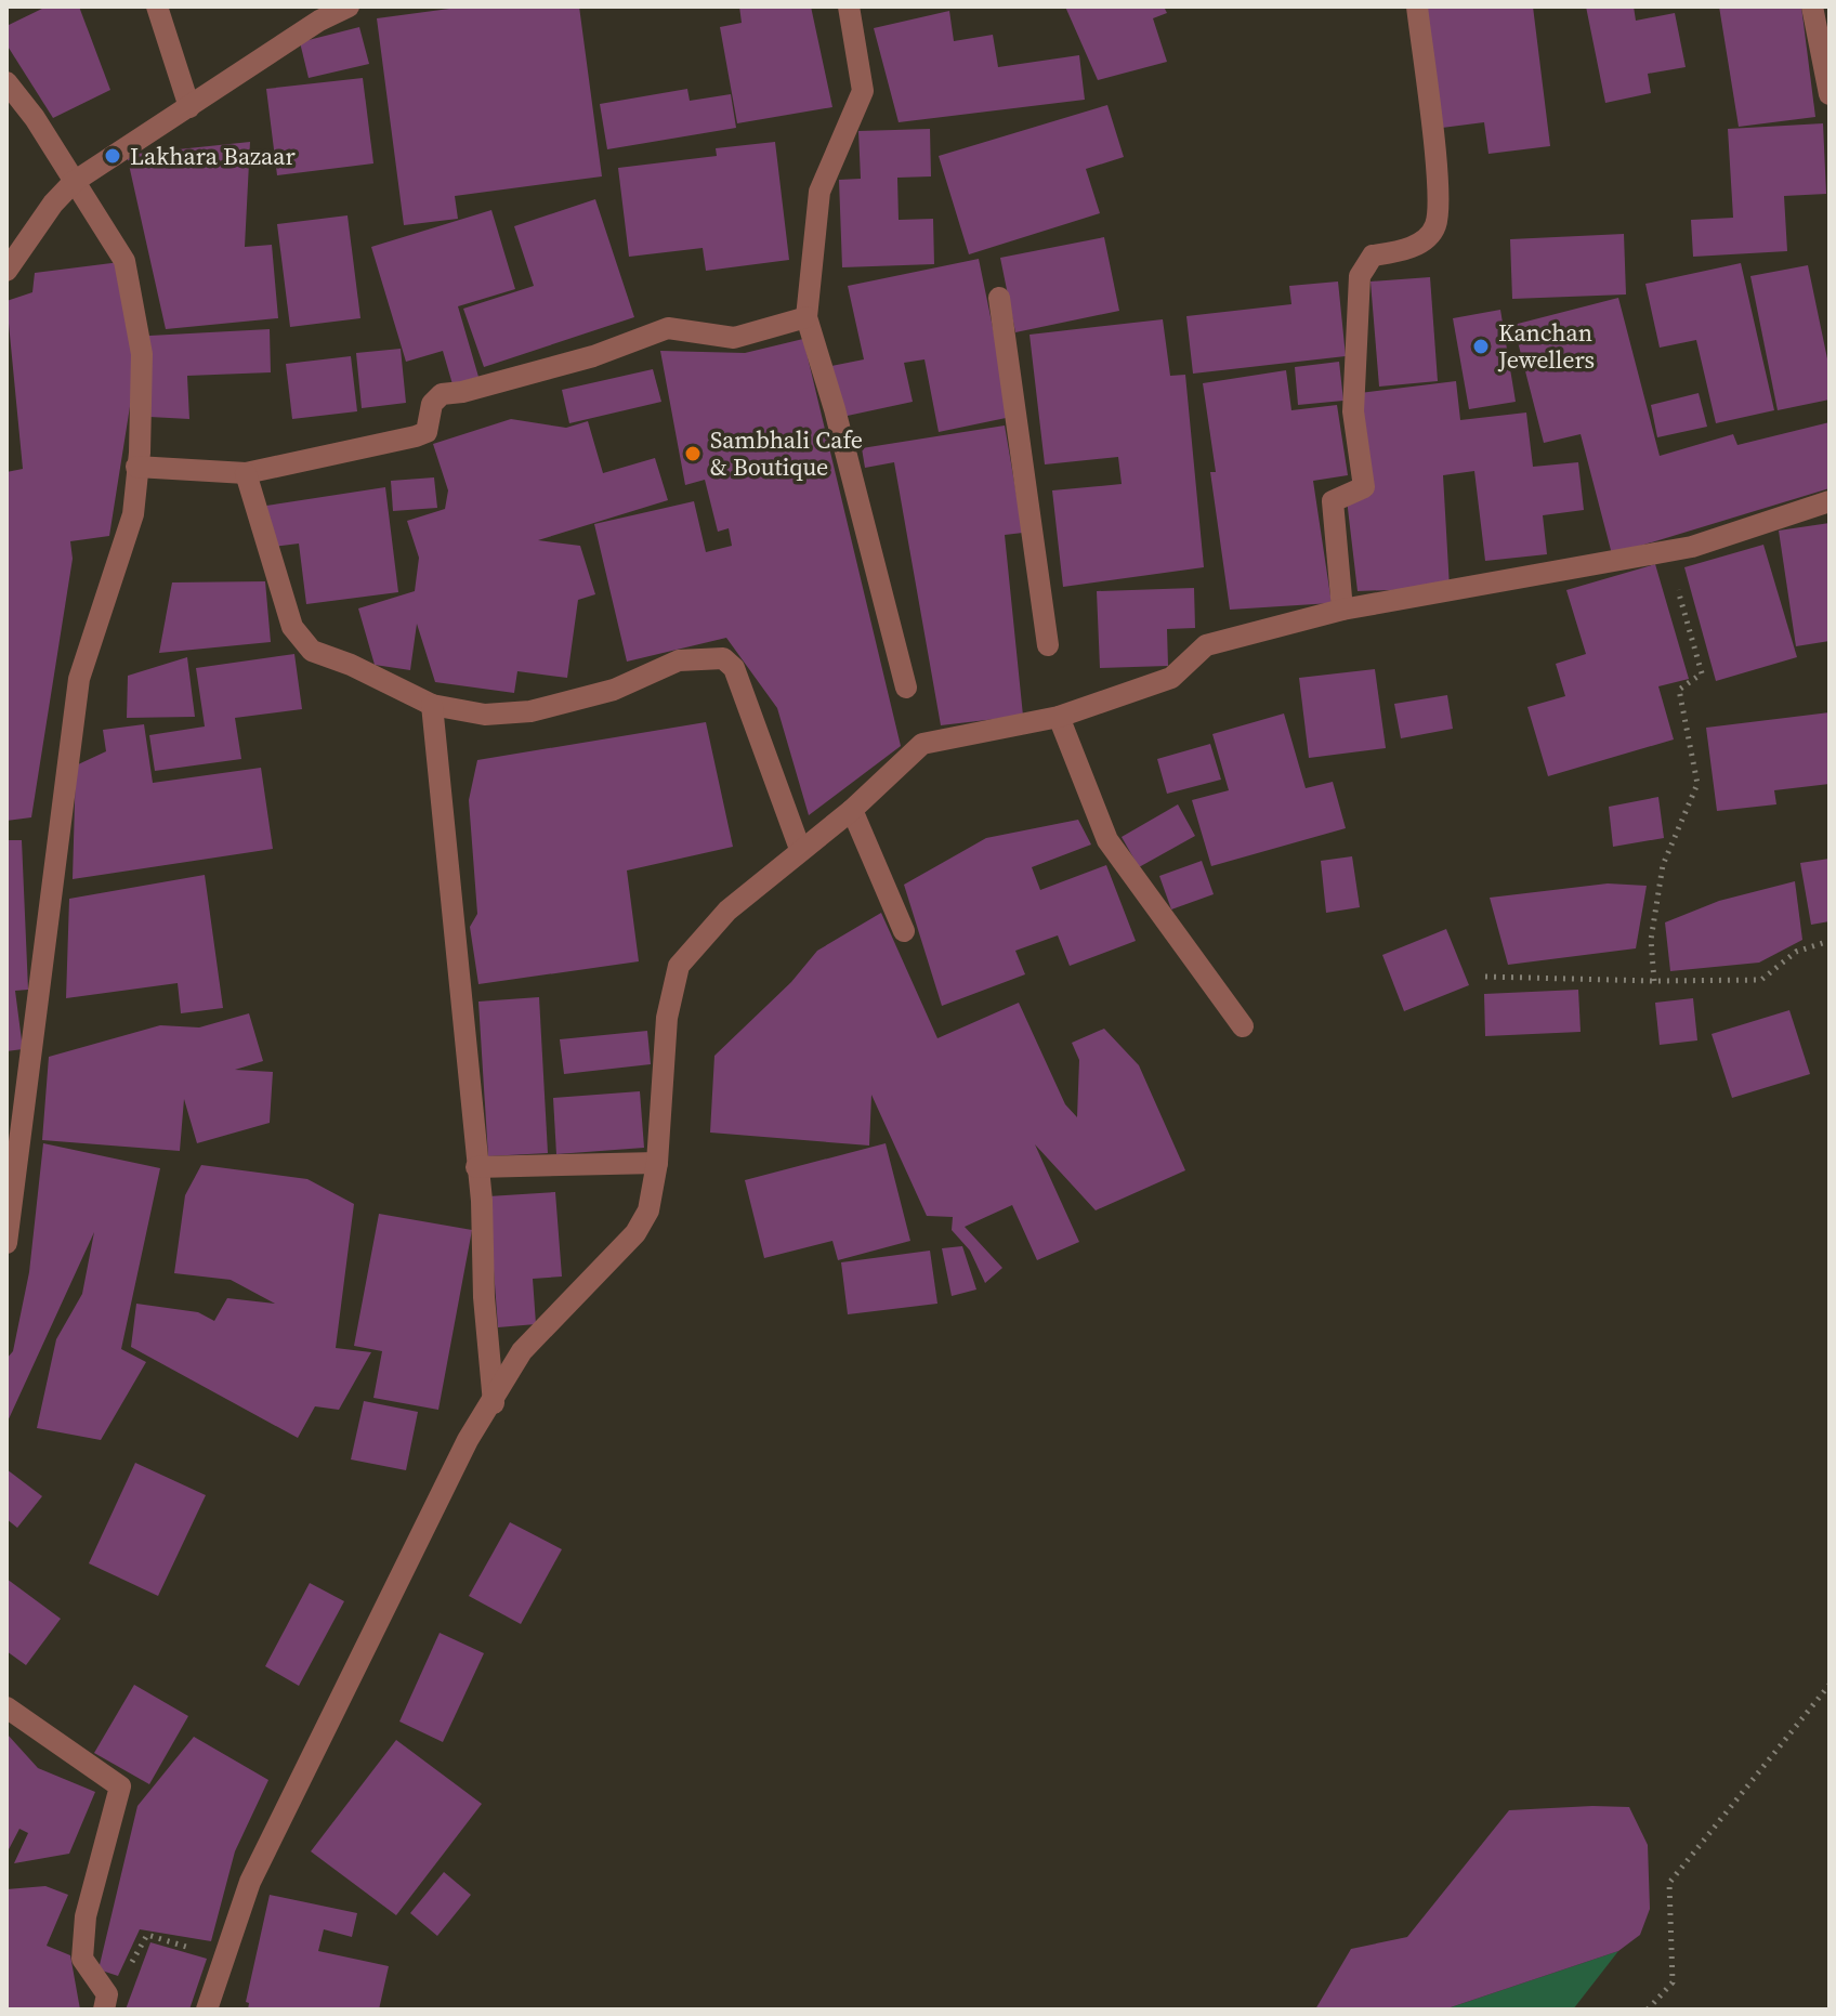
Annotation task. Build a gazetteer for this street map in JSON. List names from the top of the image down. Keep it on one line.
{"places":["Lakhara Bazaar","Kanchan Jewellers","Sambhali Cafe & Boutique"]}
